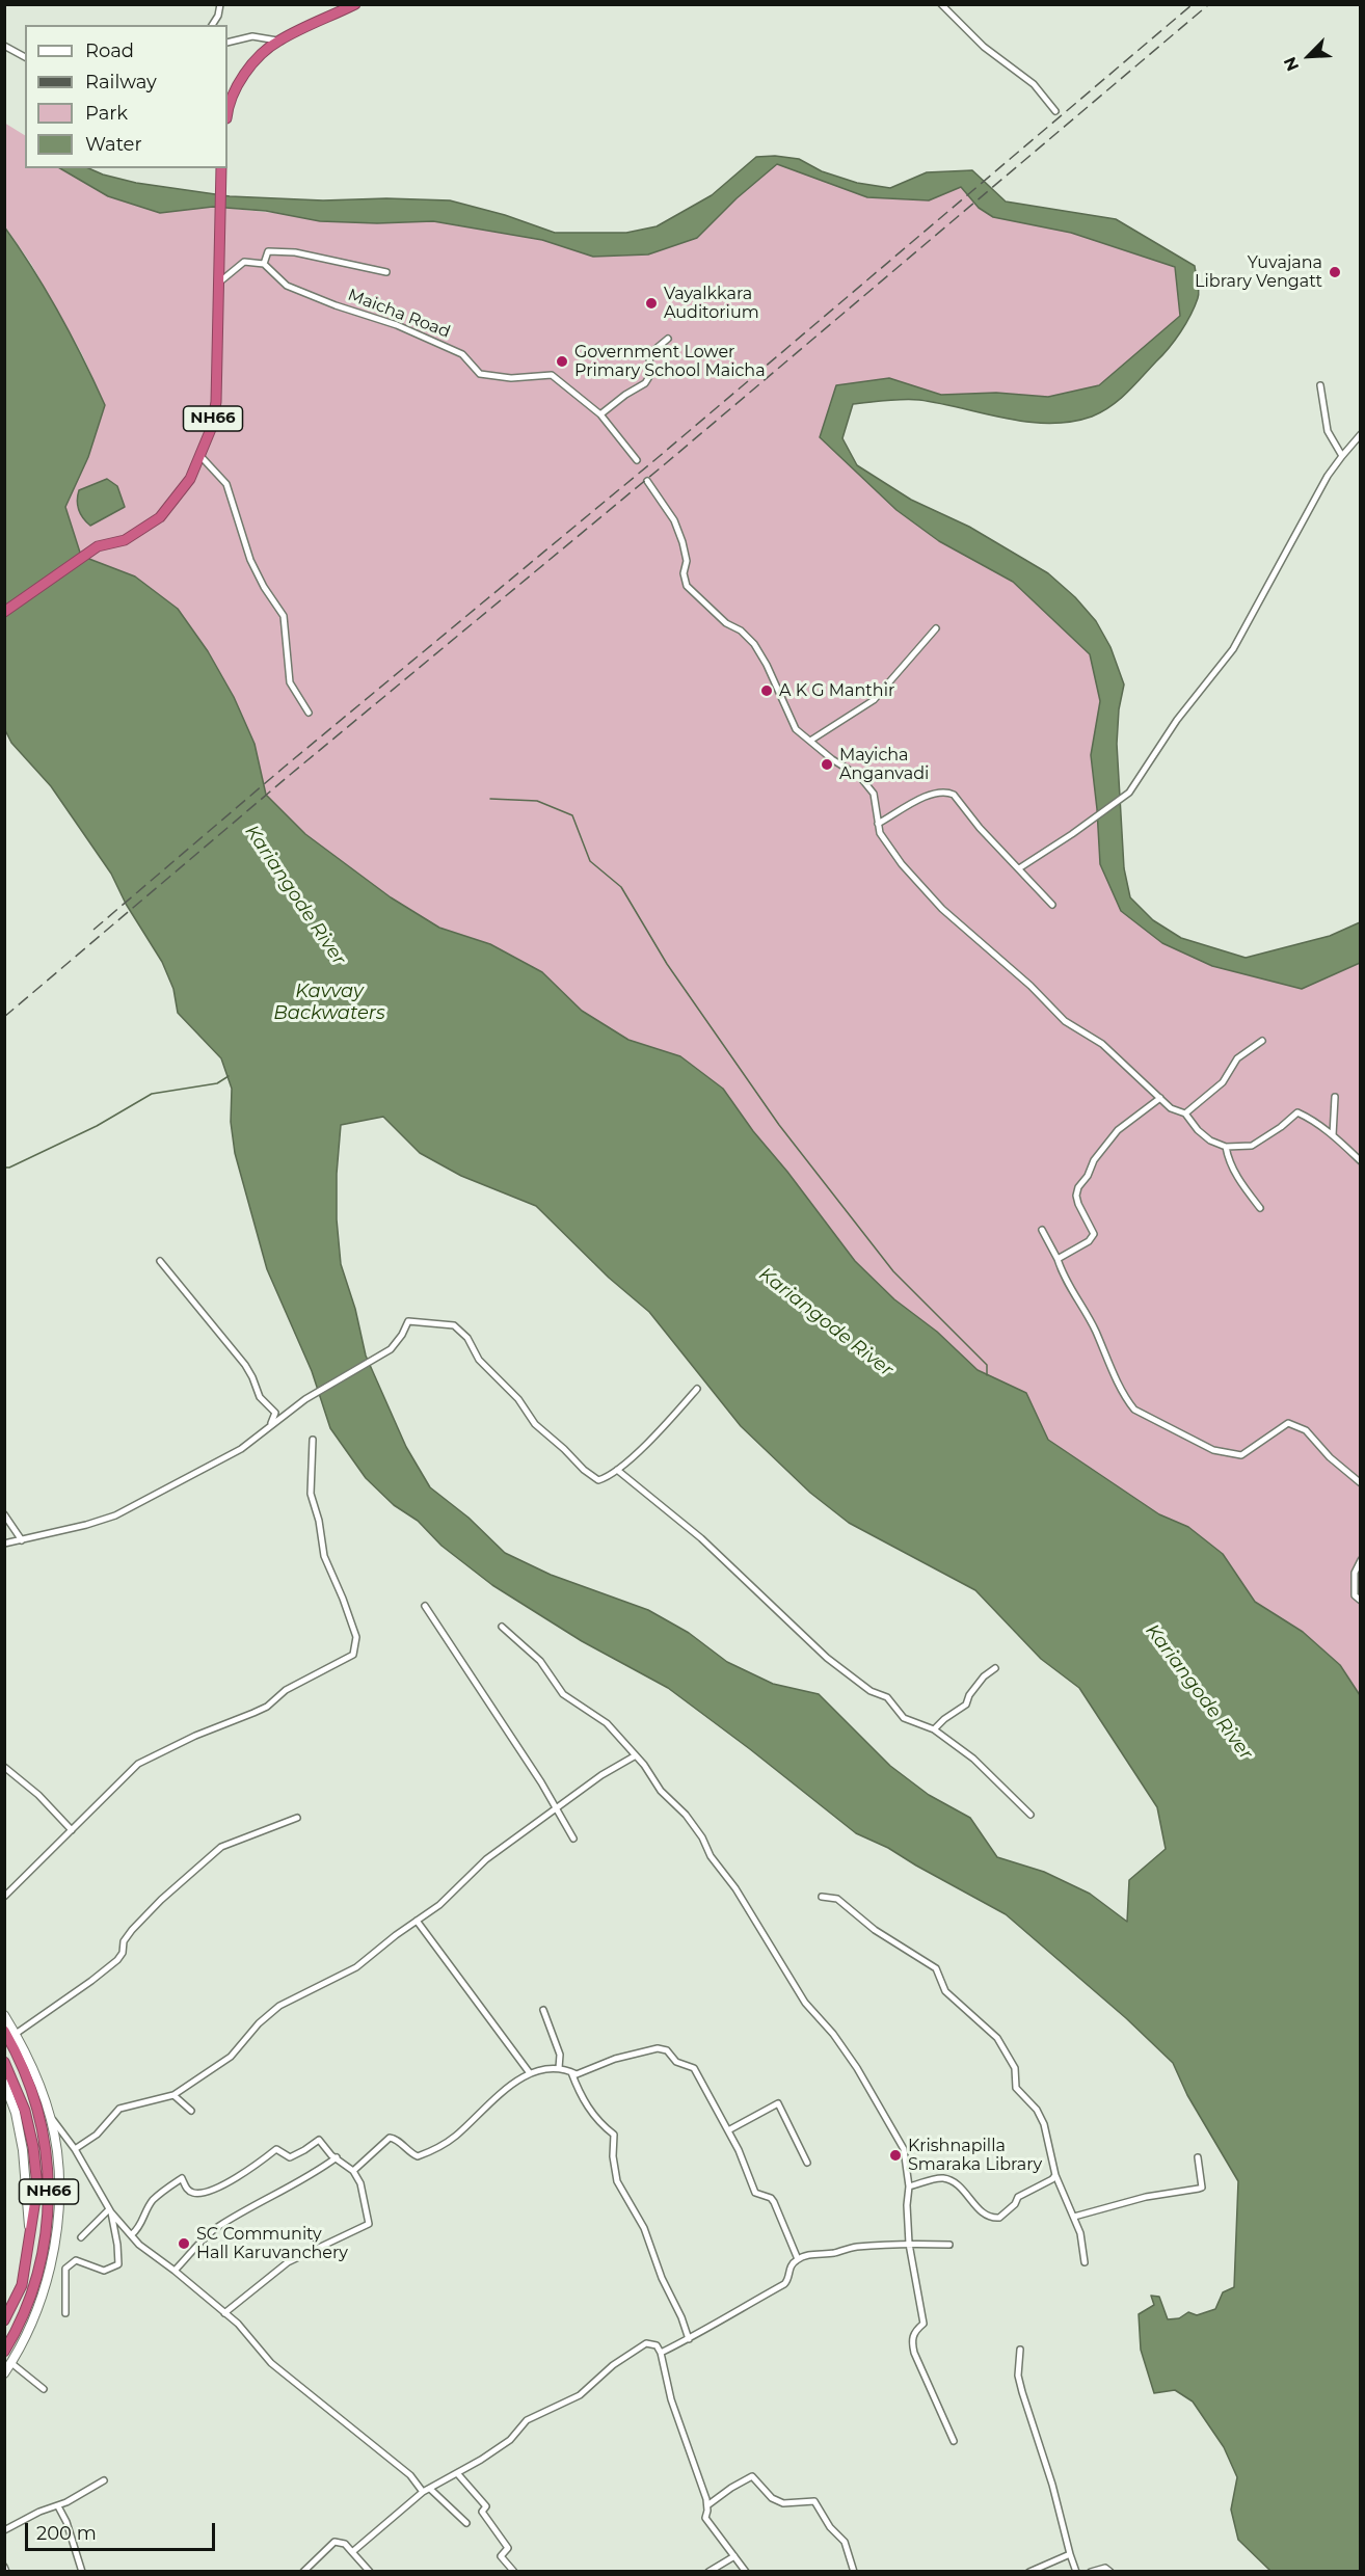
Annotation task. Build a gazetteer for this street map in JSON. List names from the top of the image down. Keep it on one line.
{"streets":{"highway":["NH66"],"street":["Maicha Road"]},"water":["Kariangode River","Kavvay Backwaters"],"places":["Yuvajana Library Vengatt","Vayalkkara Auditorium","Government Lower Primary School Maicha","A K G Manthir","Mayicha Anganvadi","Krishnapilla Smaraka Library","SC Community Hall Karuvanchery"],"legend":["Road","Railway","Park","Water"],"scale_bar":"200 m","north":"bottom left"}
